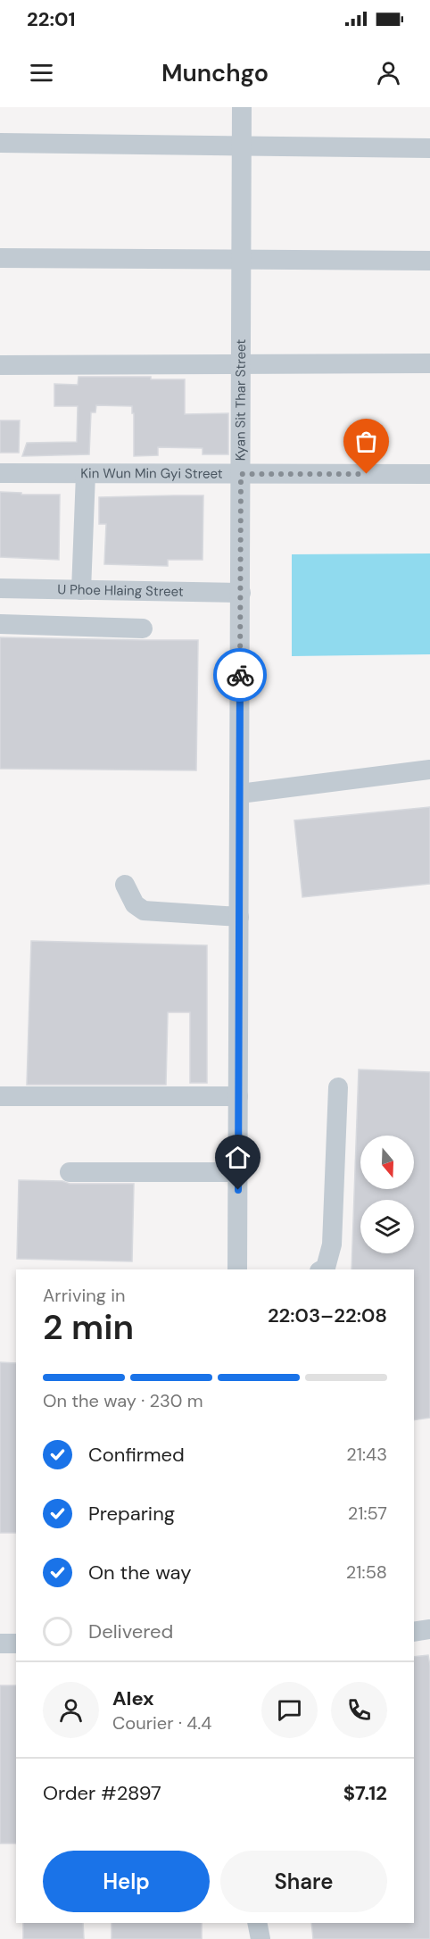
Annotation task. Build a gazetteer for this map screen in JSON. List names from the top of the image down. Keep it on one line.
{"streets":{"street":["Kyan Sit Thar Street","Kin Wun Min Gyi Street","U Phoe Hlaing Street"]},"crossings":[["Kyan Sit Thar Street","Kin Wun Min Gyi Street"],["Kyan Sit Thar Street","U Phoe Hlaing Street"]],"north":"bottom","page":{"status":"22:01","header":"Munchgo","heading":["2 min","Arriving in","22:03–22:08"],"panel":["Alex","Courier · 4.4","Order #2897","$7.12"],"bar":"On the way · 230 m","list":[["Confirmed","21:43"],["Preparing","21:57"],["On the way","21:58"],"Delivered"],"buttons":["Help","Share"]}}
